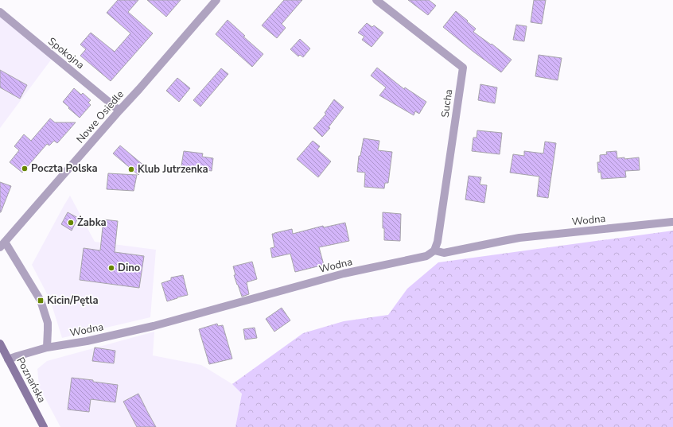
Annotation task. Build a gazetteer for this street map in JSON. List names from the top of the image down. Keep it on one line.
{"streets":{"street":["Spokojna","Sucha","Nowe Osiedle","Wodna","Poznańska"]},"crossings":[["Spokojna","Nowe Osiedle"],["Sucha","Wodna"],["Wodna","Poznańska"]],"places":{"other":["Poczta Polska","Klub Jutrzenka","Żabka","Dino"],"transit":["Kicin/Pętla"]}}
